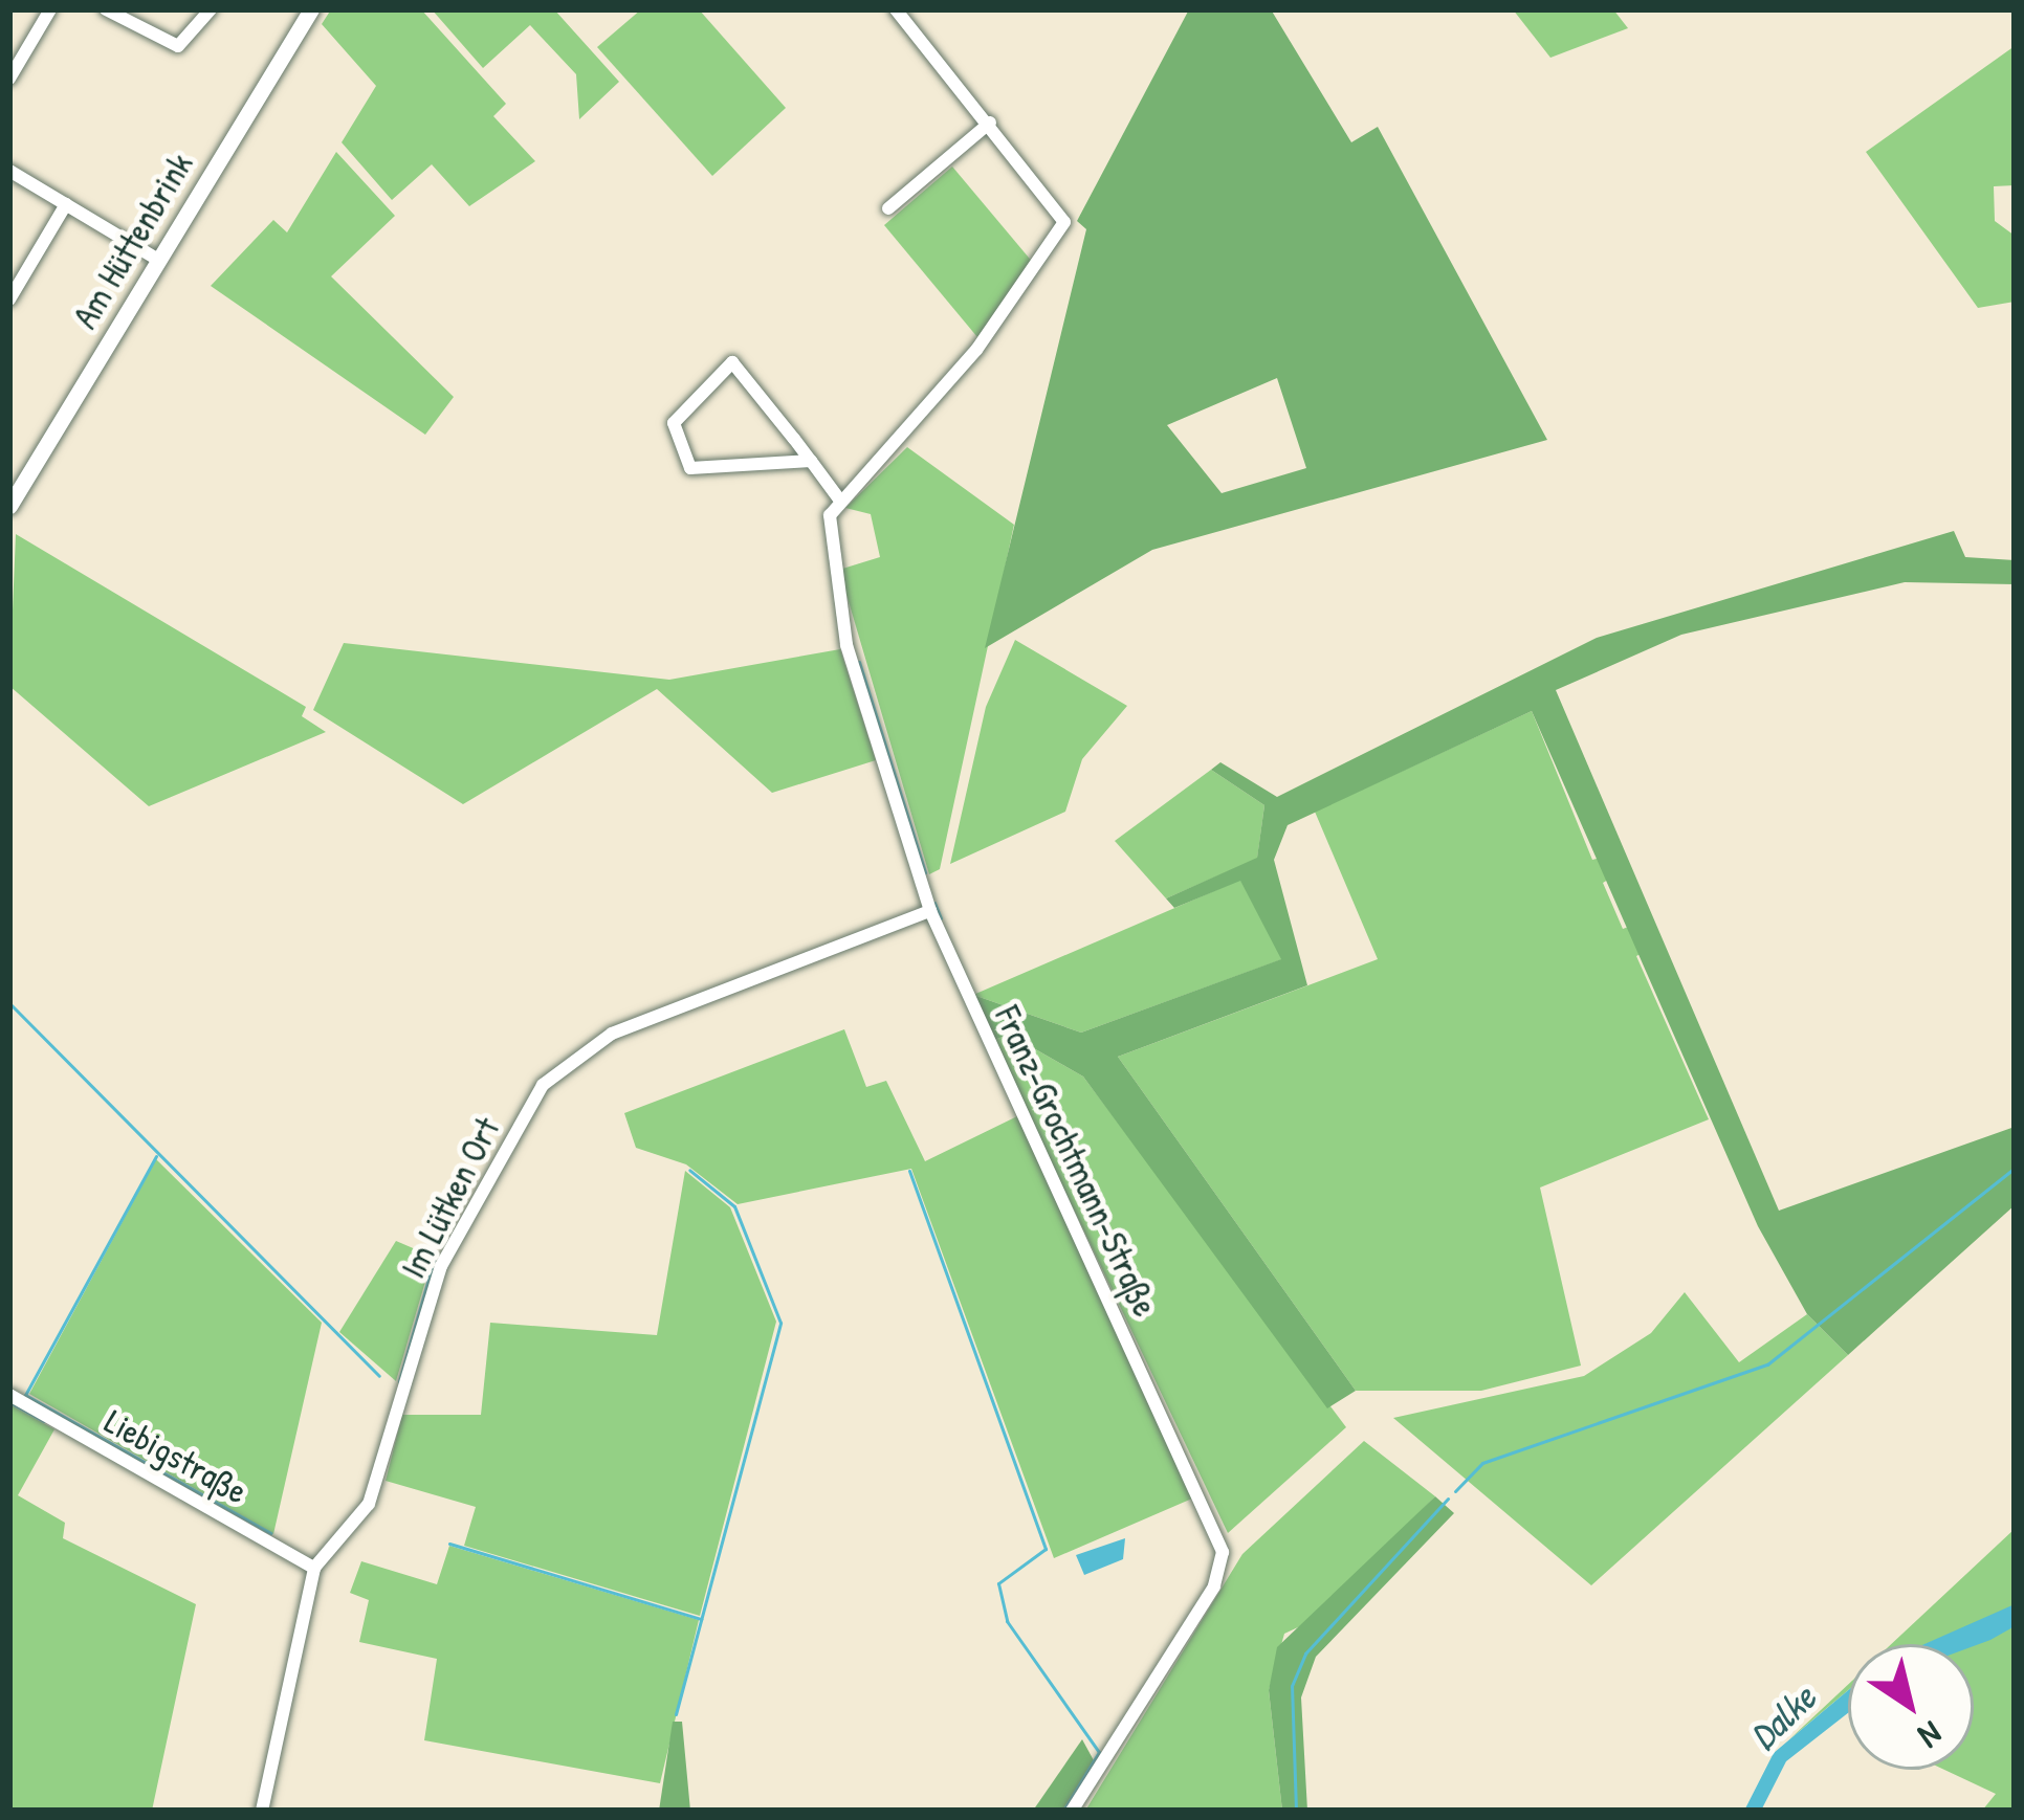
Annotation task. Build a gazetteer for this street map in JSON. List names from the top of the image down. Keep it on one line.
{"streets":{"street":["Am Hüttenbrink","Franz-Grochtmann-Straße","Im Lütken Ort","Liebigstraße"]},"crossings":[["Franz-Grochtmann-Straße","Im Lütken Ort"],["Im Lütken Ort","Liebigstraße"]],"water":["Dalke"],"north":"bottom right"}
